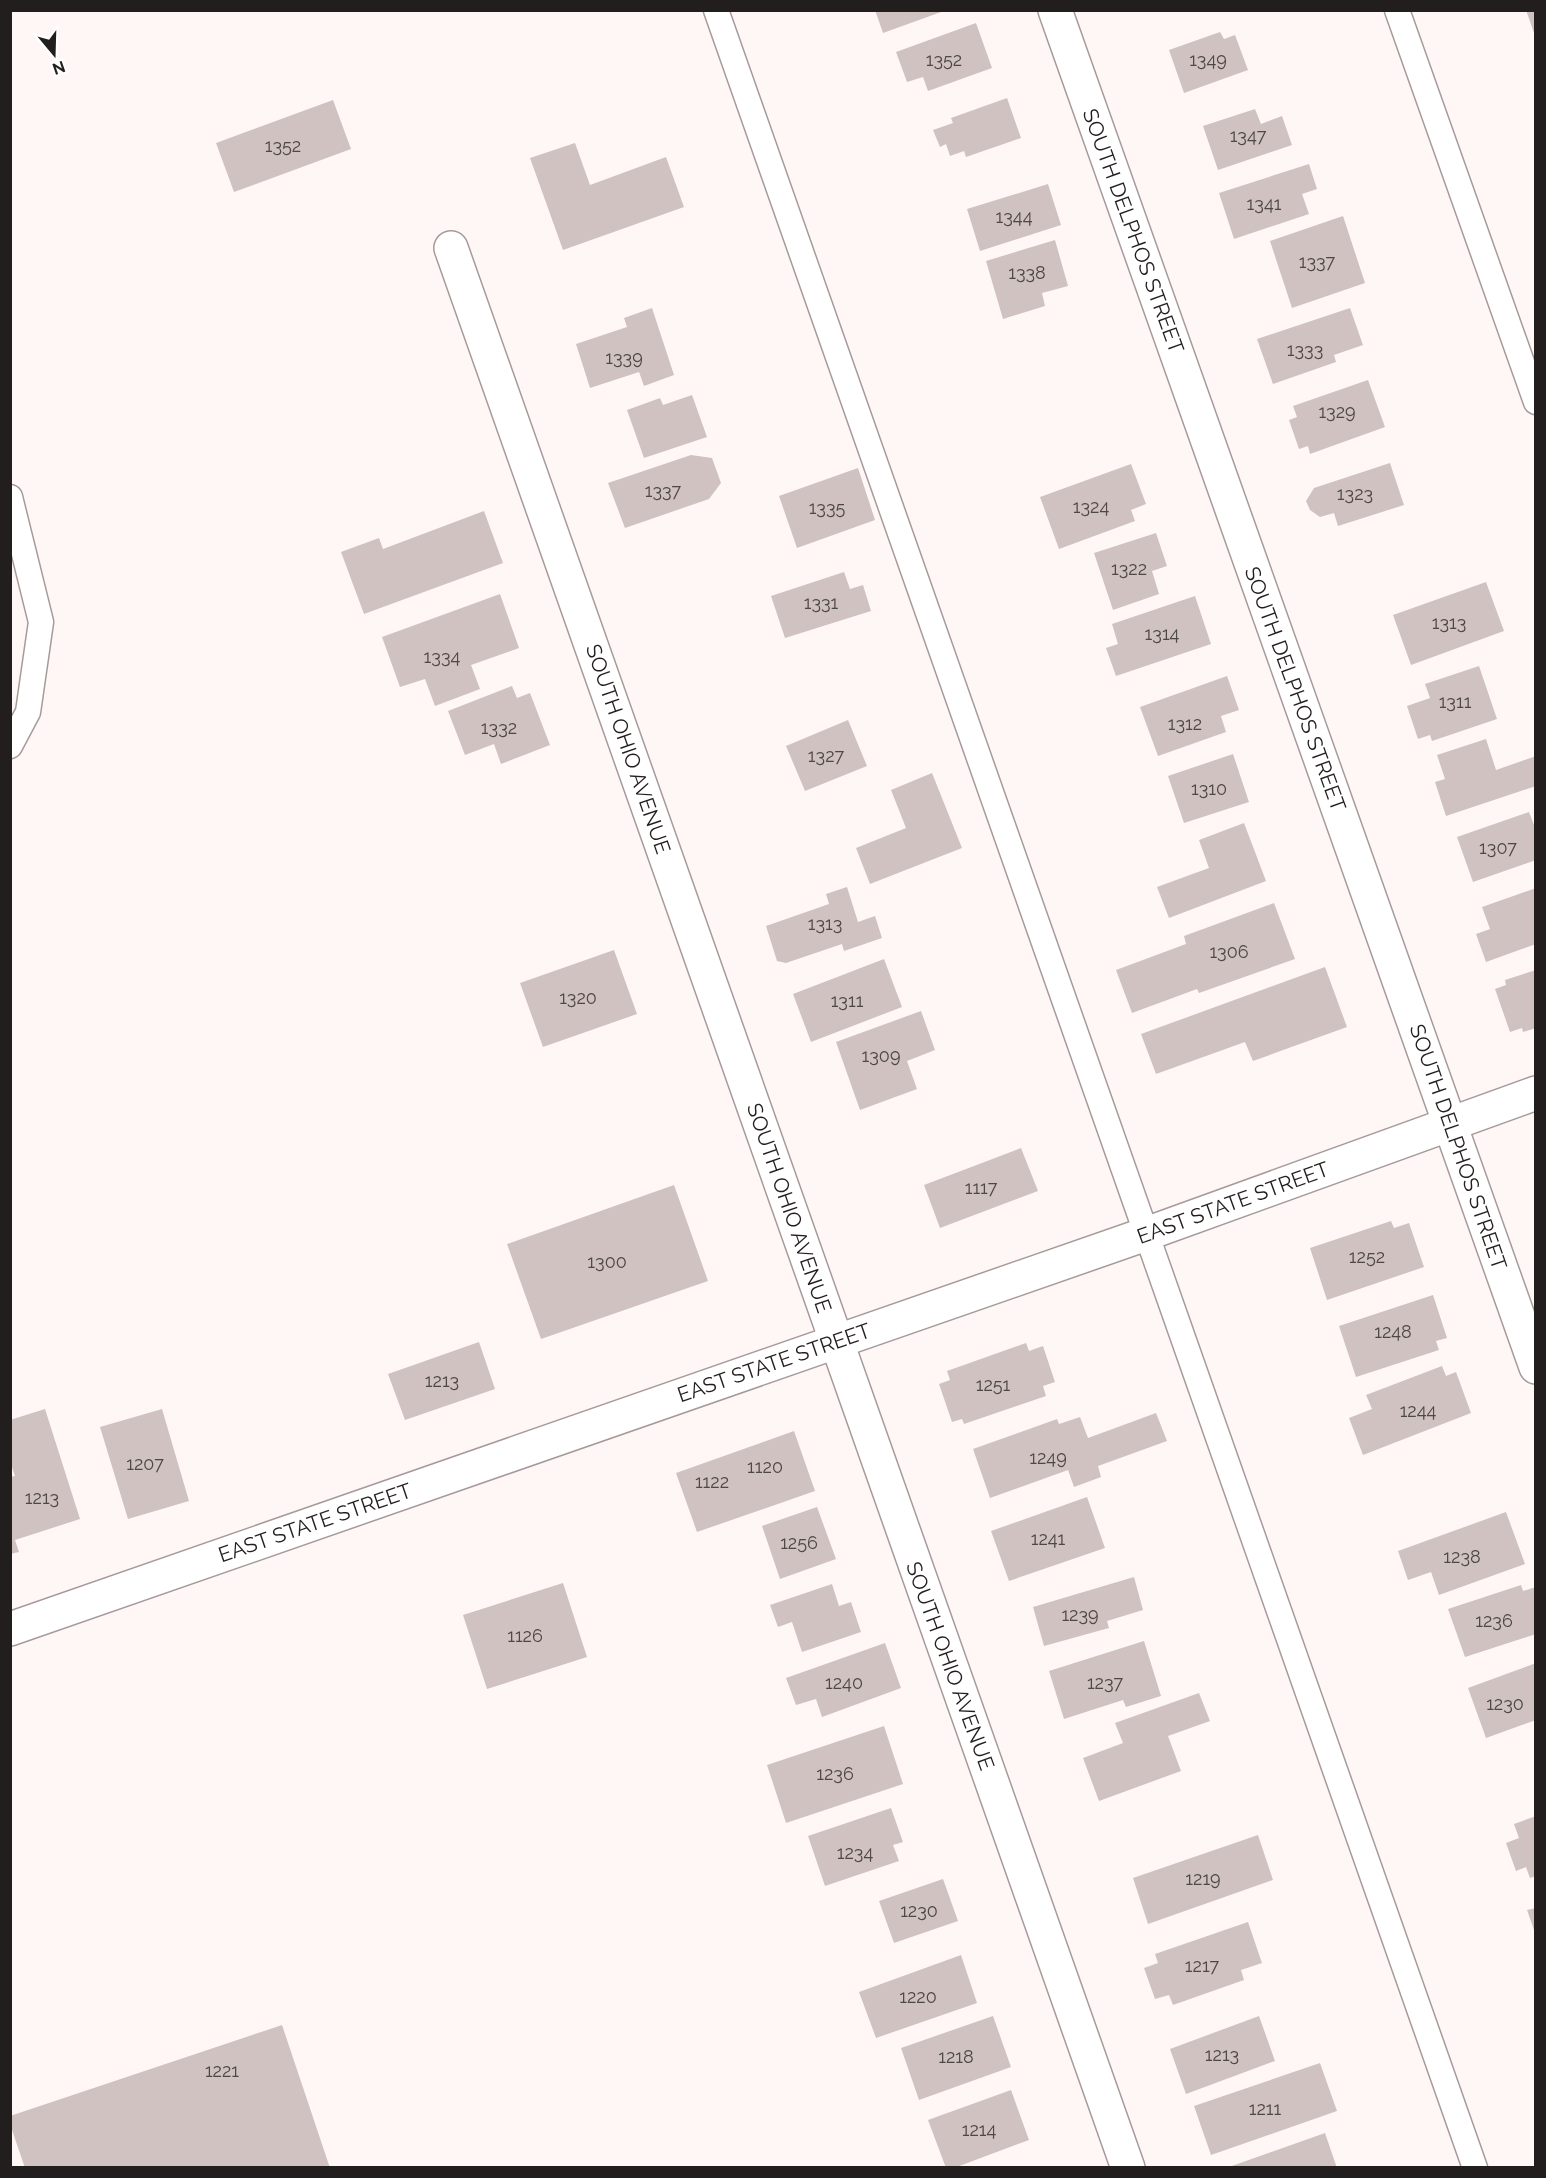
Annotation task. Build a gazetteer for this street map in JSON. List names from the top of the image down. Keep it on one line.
{"streets":{"street":["SOUTH DELPHOS STREET","SOUTH OHIO AVENUE","EAST STATE STREET"]},"crossings":[["SOUTH DELPHOS STREET","EAST STATE STREET"],["SOUTH OHIO AVENUE","EAST STATE STREET"]],"house_numbers":["1352","1349","1347","1352","1341","1344","1337","1338","1333","1339","1329","1337","1323","1324","1335","1322","1331","1313","1314","1334","1311","1312","1332","1327","1310","1307","1313","1306","1320","1311","1309","1117","1252","1300","1248","1213","1251","1244","1249","1207","1120","1122","1213","1241","1256","1238","1239","1236","1126","1240","1237","1230","1236","1234","1219","1230","1217","1220","1213","1218","1221","1211","1214"],"north":"bottom"}
